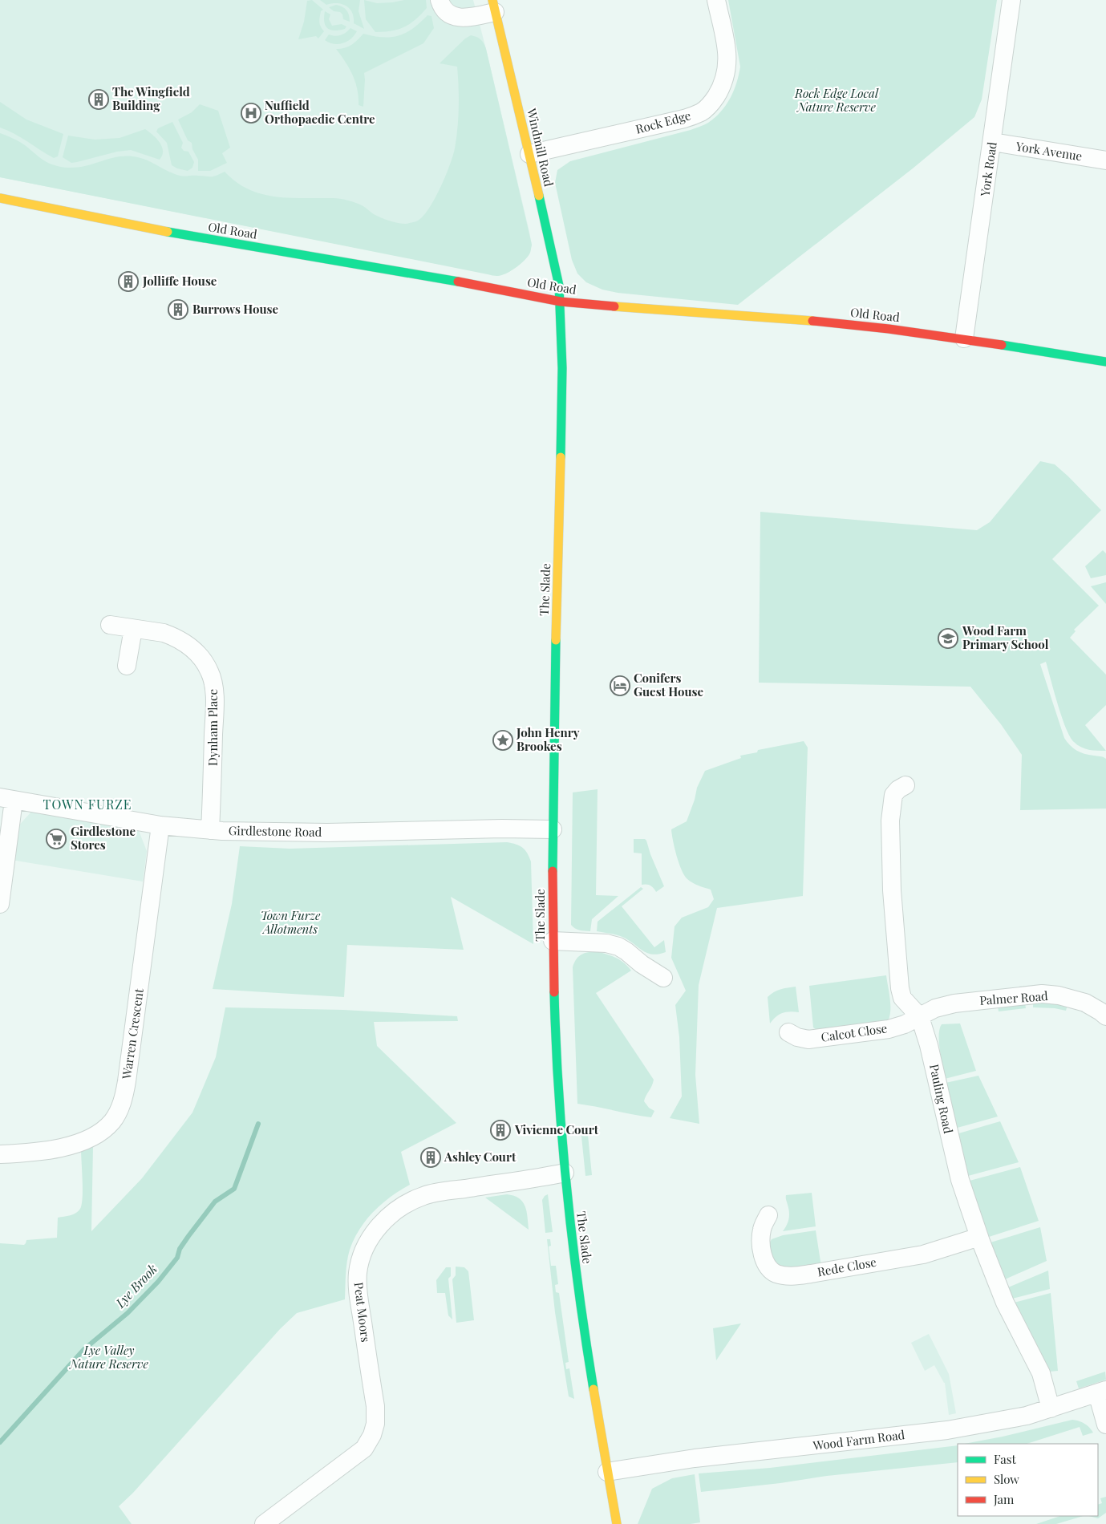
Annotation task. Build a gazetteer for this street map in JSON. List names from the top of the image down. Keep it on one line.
{"streets":{"main road":["Windmill Road","Old Road","The Slade"],"street":["Rock Edge","York Avenue","York Road","Dynham Place","Girdlestone Road","Palmer Road","Calcot Close","Warren Crescent","Pauling Road","Rede Close","Peat Moors","Wood Farm Road"]},"crossings":[["Rock Edge","Windmill Road"],["Windmill Road","Old Road"],["Windmill Road","The Slade"],["York Avenue","York Road"],["York Road","Old Road"],["Old Road","The Slade"],["The Slade","Girdlestone Road"],["The Slade","Peat Moors"],["The Slade","Wood Farm Road"],["Dynham Place","Girdlestone Road"],["Girdlestone Road","Warren Crescent"],["Palmer Road","Calcot Close"],["Palmer Road","Pauling Road"],["Calcot Close","Pauling Road"],["Pauling Road","Rede Close"],["Pauling Road","Wood Farm Road"]],"districts":["TOWN FURZE"],"water":["Lye Brook"],"parks":["Rock Edge Local Nature Reserve","Town Furze Allotments","Lye Valley Nature Reserve"],"places":{"building":["The Wingfield Building","Jolliffe House","Burrows House","Vivienne Court","Ashley Court"],"hospital":["Nuffield Orthopaedic Centre"],"school or university":["Wood Farm Primary School"],"hotel":["Conifers Guest House"],"place":["John Henry Brookes"],"supermarket":["Girdlestone Stores"]},"legend":["Fast","Slow","Jam"]}
